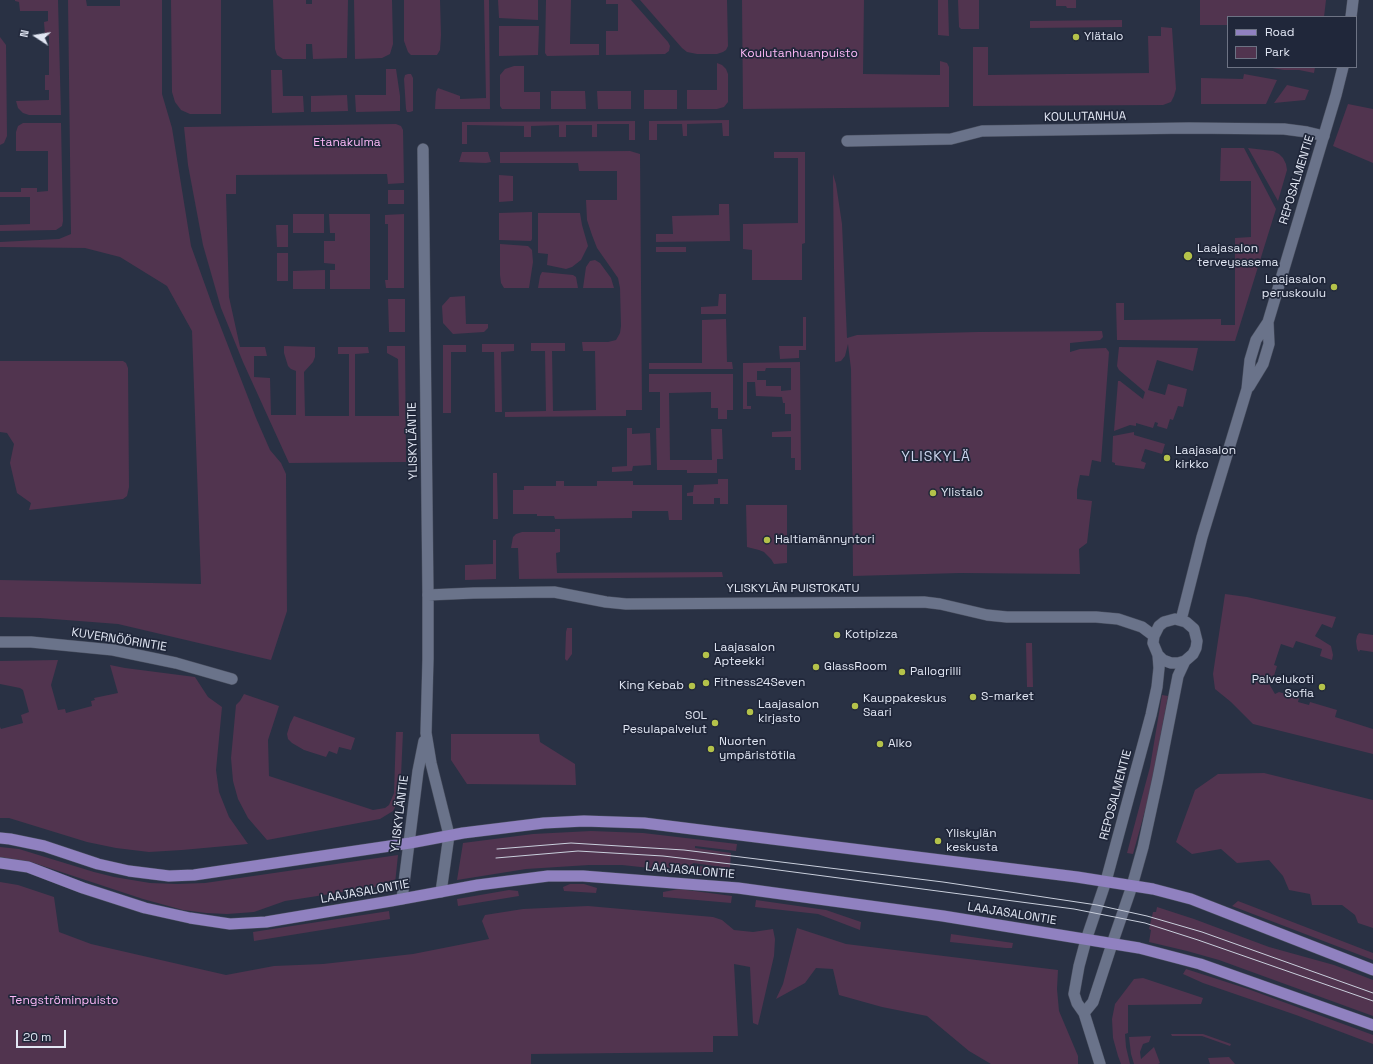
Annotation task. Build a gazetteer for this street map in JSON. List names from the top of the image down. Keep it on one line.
{"streets":{"main road":["LAAJASALONTIE"],"street":["KOULUTANHUA","REPOSALMENTIE","YLISKYLÄNTIE","YLISKYLÄN PUISTOKATU","KUVERNÖÖRINTIE"]},"crossings":[["KOULUTANHUA","REPOSALMENTIE"],["REPOSALMENTIE","YLISKYLÄN PUISTOKATU"],["REPOSALMENTIE","LAAJASALONTIE"],["YLISKYLÄNTIE","YLISKYLÄN PUISTOKATU"],["YLISKYLÄNTIE","LAAJASALONTIE"]],"districts":["YLISKYLÄ"],"parks":["Koulutanhuanpuisto","Etanakulma","Tengströminpuisto"],"places":["Ylätalo","Laajasalon terveysasema","Laajasalon peruskoulu","Laajasalon kirkko","Ylistalo","Haltiamännyntori","Kotipizza","Laajasalon Apteekki","GlassRoom","Pallogrilli","Fitness24Seven","King Kebab","Palvelukoti Sofia","S-market","Kauppakeskus Saari","Laajasalon kirjasto","SOL Pesulapalvelut","Alko","Nuorten ympäristötila","Yliskylän keskusta"],"legend":["Road","Park"],"scale_bar":"20 m","north":"left"}
